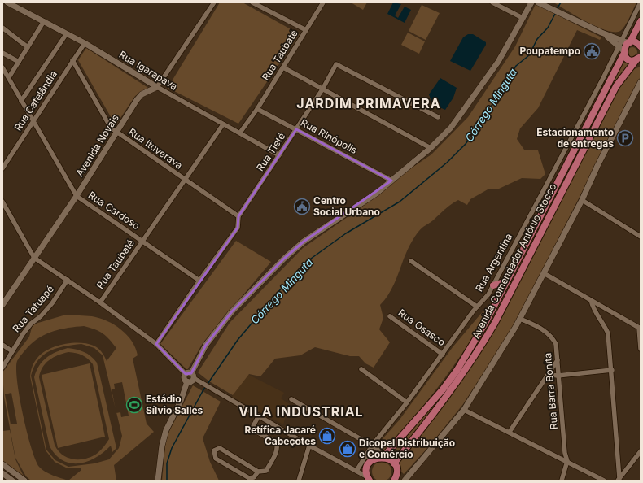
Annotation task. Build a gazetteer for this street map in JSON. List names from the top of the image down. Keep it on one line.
{"streets":{"main road":["Avenida Comendador Antônio Stocco"],"street":["Rua Taubaté","Rua Igarapava","Rua Cafelândia","Rua Rinópolis","Avenida Novais","Rua Ituverava","Rua Tietê","Rua Cardoso","Rua Argentina","Rua Tatuapé","Rua Osasco","Rua Barra Bonita"]},"crossings":[["Rua Taubaté","Rua Igarapava"],["Rua Taubaté","Rua Rinópolis"],["Rua Taubaté","Rua Ituverava"],["Rua Taubaté","Rua Cardoso"],["Rua Igarapava","Rua Cafelândia"],["Rua Igarapava","Avenida Novais"],["Rua Igarapava","Rua Tietê"],["Rua Cafelândia","Rua Ituverava"],["Rua Cafelândia","Rua Cardoso"],["Rua Rinópolis","Rua Tietê"],["Avenida Novais","Rua Ituverava"],["Avenida Novais","Rua Cardoso"],["Rua Ituverava","Rua Tietê"],["Rua Tietê","Rua Cardoso"],["Avenida Comendador Antônio Stocco","Rua Argentina"],["Rua Argentina","Rua Osasco"]],"districts":["JARDIM PRIMAVERA","VILA INDUSTRIAL"],"water":["Córrego Minguta"],"places":{"public building":["Poupatempo","Centro Social Urbano"],"parking":["Estacionamento de entregas"],"sports":["Estádio Sílvio Salles"],"shop":["Retífica Jacaré Cabeçotes","Dicopel Distribuição e Comércio"]}}
